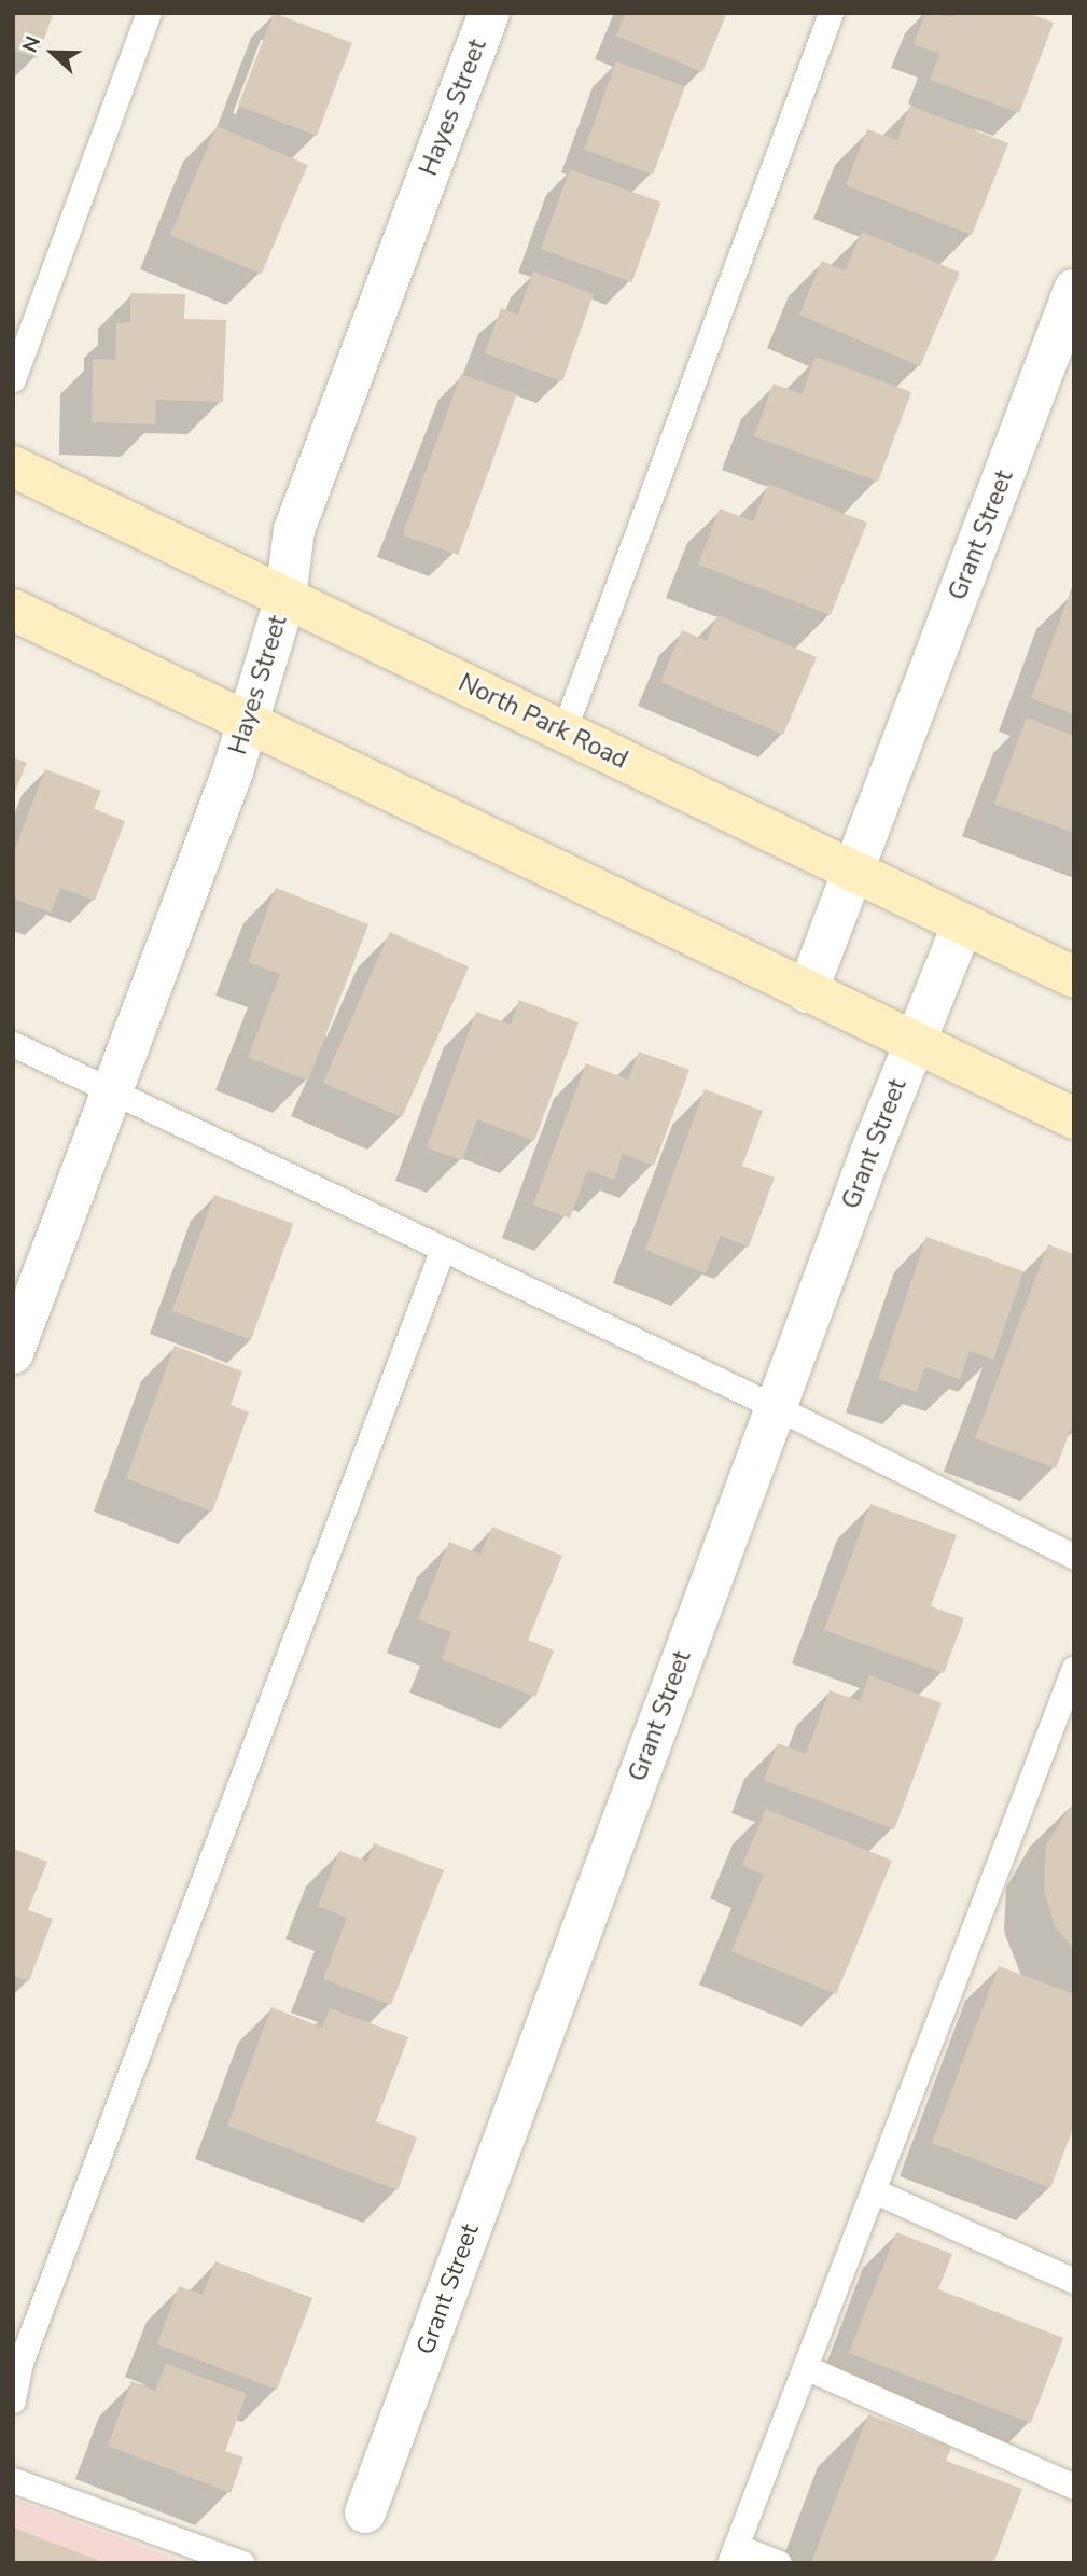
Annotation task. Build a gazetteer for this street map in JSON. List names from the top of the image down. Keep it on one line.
{"streets":{"street":["Hayes Street","Grant Street","North Park Road"]},"crossings":[["Hayes Street","North Park Road"],["Grant Street","North Park Road"]],"north":"left"}
